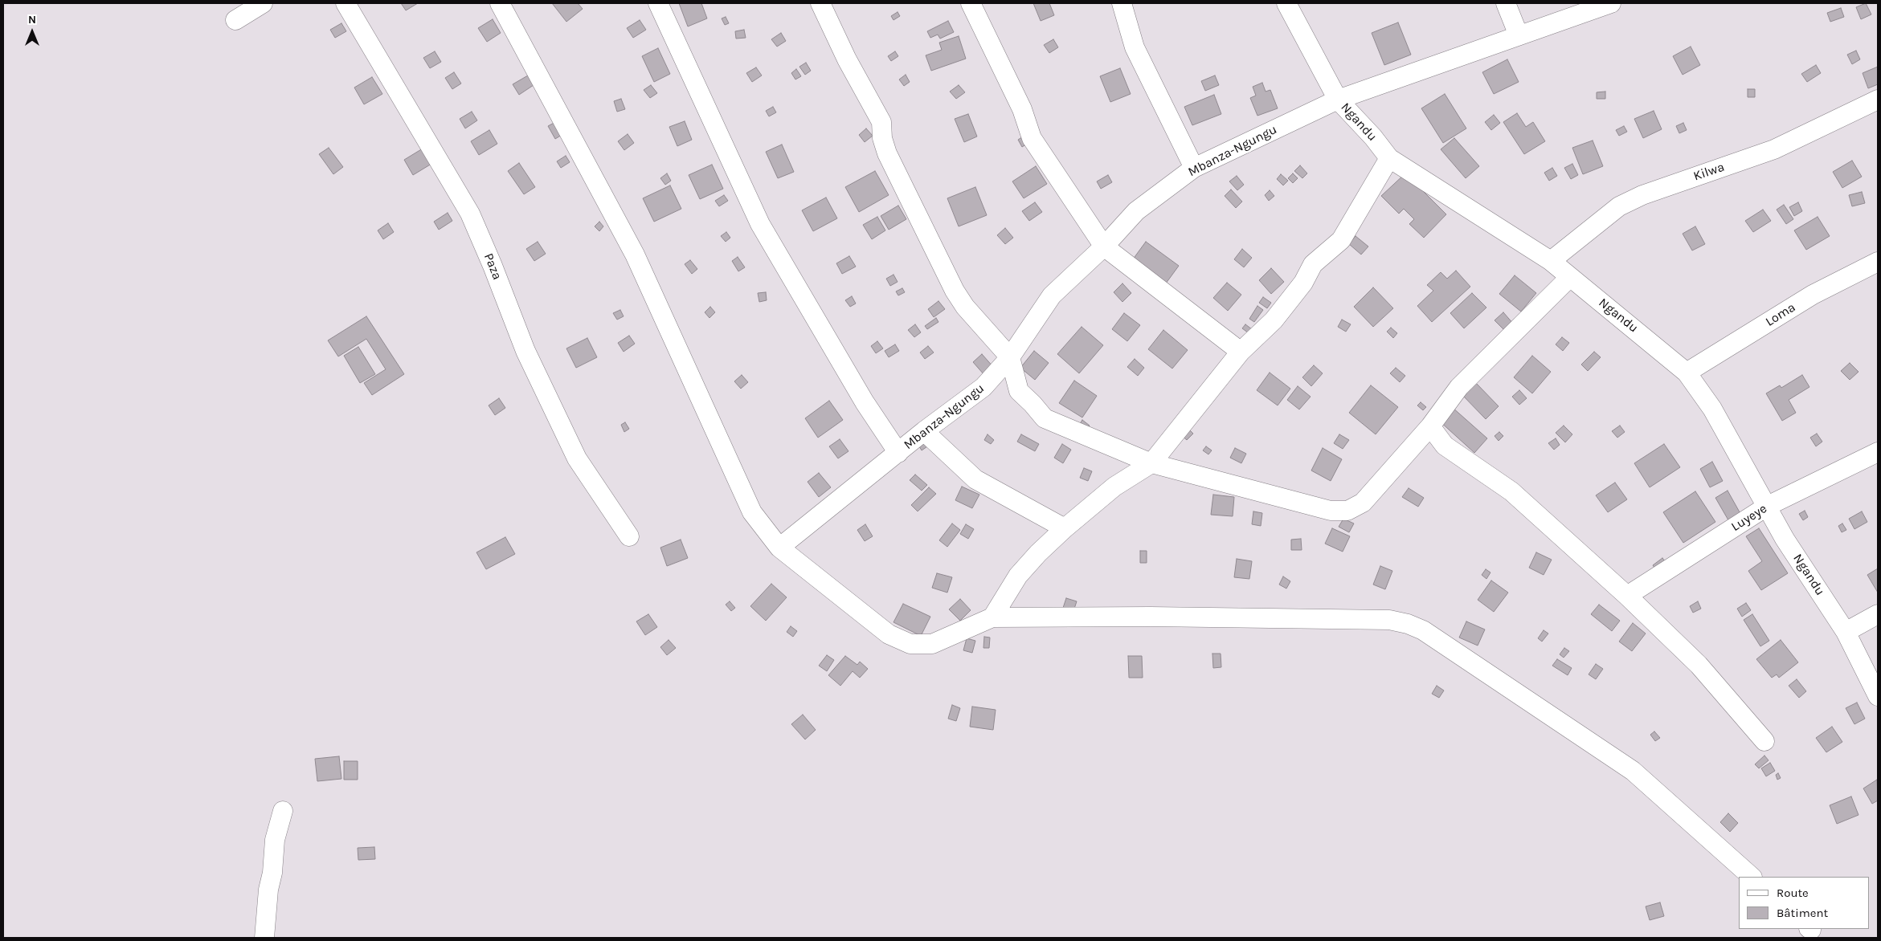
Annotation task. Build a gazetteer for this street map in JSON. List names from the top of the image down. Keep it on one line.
{"streets":{"street":["Ngandu","Mbanza-Ngungu","Kilwa","Paza","Loma","Luyeye"]},"crossings":[["Ngandu","Mbanza-Ngungu"],["Ngandu","Kilwa"],["Ngandu","Loma"],["Ngandu","Luyeye"]],"legend":["Route","Bâtiment"],"north":"top"}
